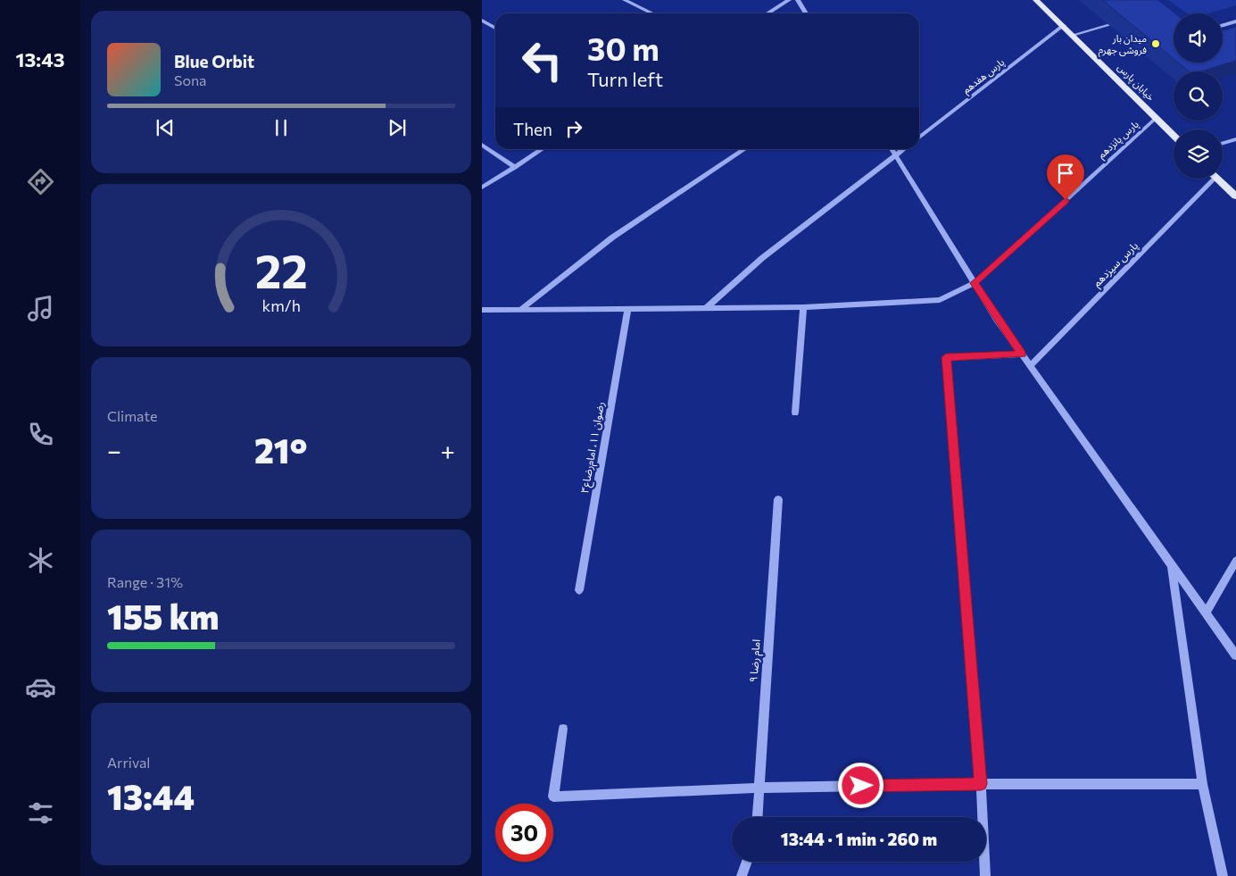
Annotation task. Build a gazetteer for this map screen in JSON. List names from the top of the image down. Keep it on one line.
{"streets":{"main road":["خیابان پارس"],"street":["پارس‌ هفدهم","پارس‌ پانزدهم","پارس‌ سیزدهم","رضوان ۱۱، امام‌رضا‌ع‌۳","امام رضا ۹"]},"crossings":[["پارس‌ هفدهم","خیابان پارس"],["خیابان پارس","پارس‌ پانزدهم"],["پارس‌ پانزدهم","رضوان ۱۱، امام‌رضا‌ع‌۳"]],"places":["میدان بار فروشی جهرم"],"page":{"tabs":"13:43","turn":["30 m","Turn left"],"song":["Blue Orbit","Sona"],"then":"Then","tile":["Climate",["Range · 31%","155 km"],["Arrival","13:44"]],"heat":["−","21°","+"],"limit":"30","trip":"13:44 · 1 min · 260 m","gauge":["22","km/h"]}}
